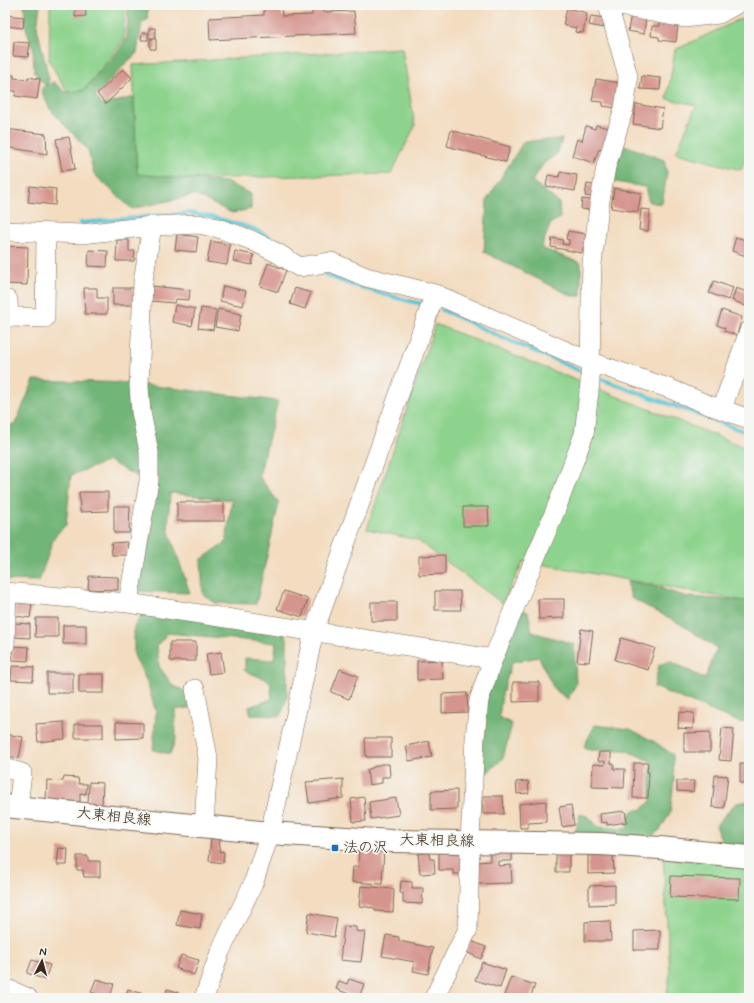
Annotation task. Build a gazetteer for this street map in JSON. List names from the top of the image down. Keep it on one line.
{"streets":{"main road":["大東相良線"]},"places":{"transit":["法の沢"]},"north":"top"}
